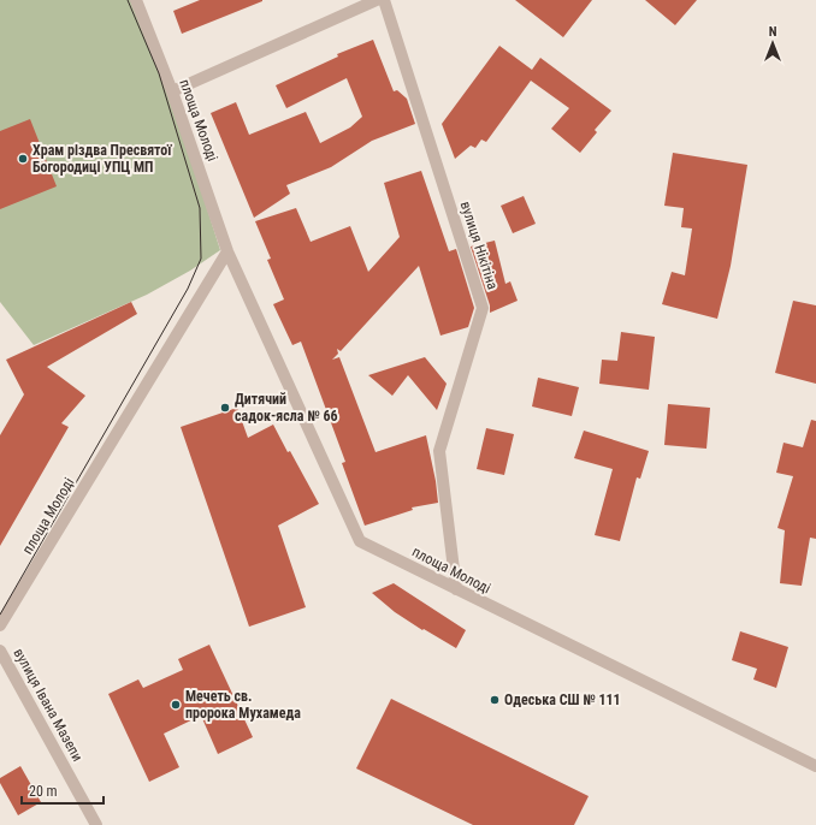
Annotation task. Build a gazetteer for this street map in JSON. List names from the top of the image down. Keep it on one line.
{"streets":{"street":["площа Молоді","вулиця Нікітіна","вулиця Івана Мазепи"]},"crossings":[["площа Молоді","вулиця Нікітіна"]],"places":["Храм різдва Пресвятої Богородиці УПЦ МП","Дитячий садок-ясла № 66","Одеська СШ № 111","Мечеть св. пророка Мухамеда"],"scale_bar":"20 m","north":"top"}
